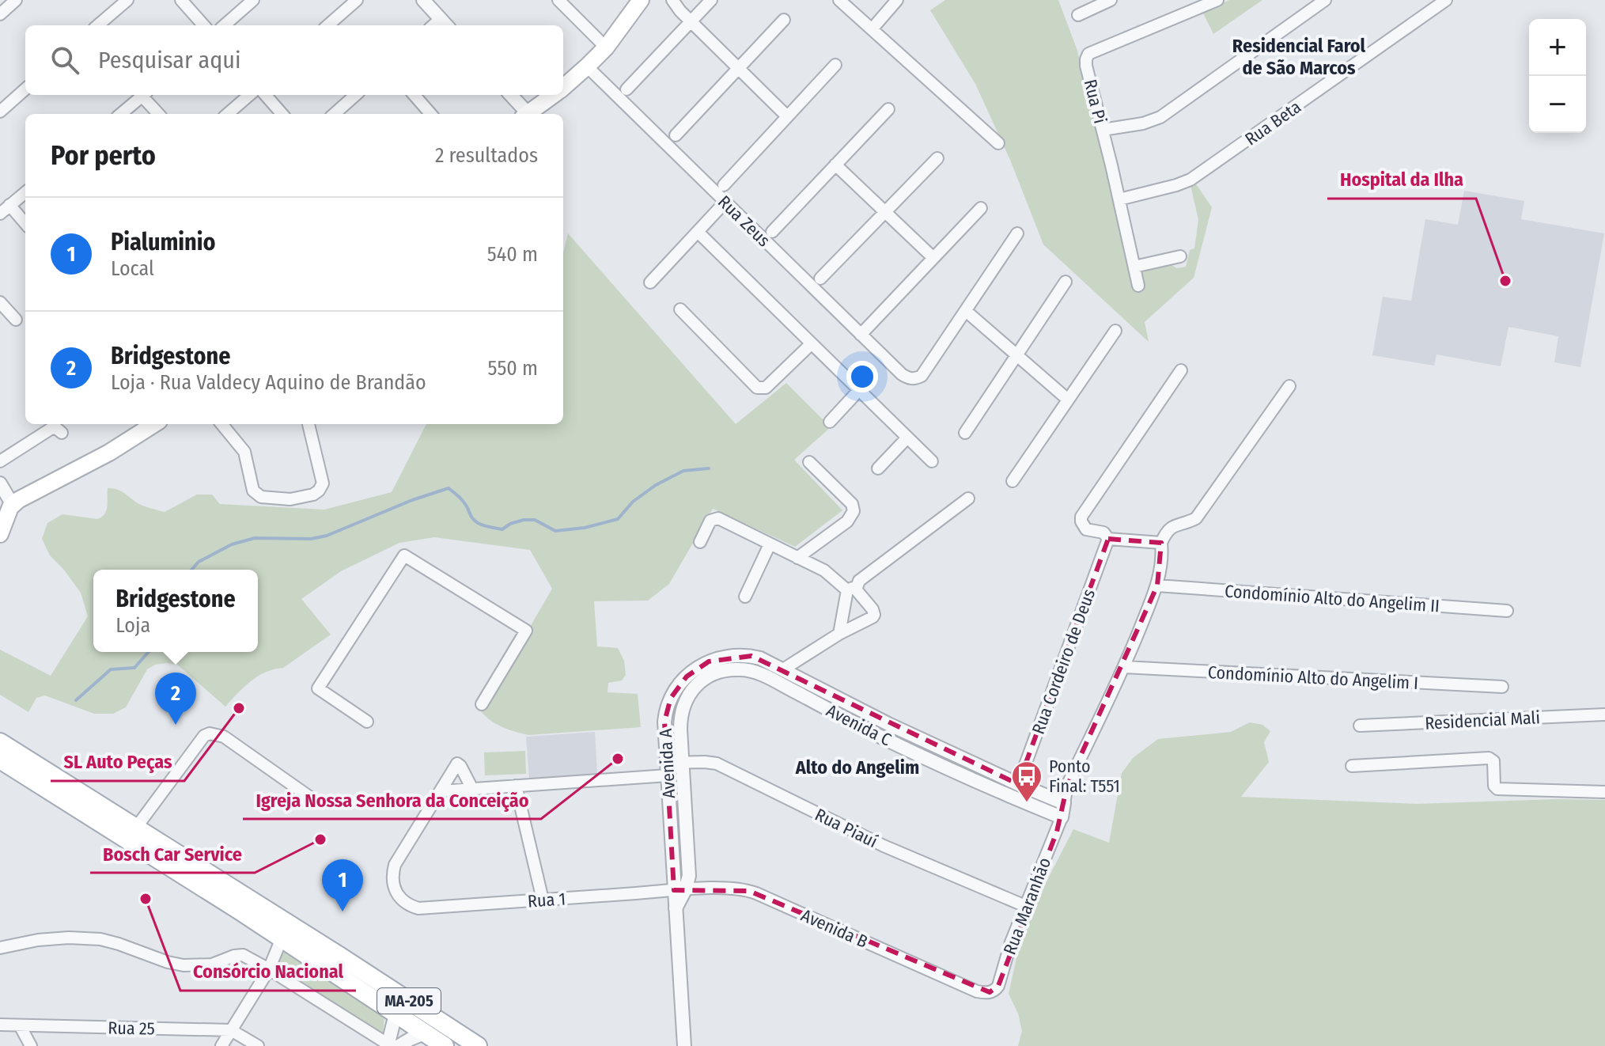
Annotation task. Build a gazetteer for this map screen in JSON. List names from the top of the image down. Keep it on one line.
{"streets":{"main road":["MA-205"],"street":["Rua Pi","Rua Beta","Rua Zeus","Condomínio Alto do Angelim II","Rua Cordeiro de Deus","Condomínio Alto do Angelim I","Residencial Mali","Avenida C","Avenida A","Rua Piauí","Rua 1","Rua Maranhão","Avenida B","Rua 25"]},"crossings":[["Rua Pi","Rua Beta"],["Rua Cordeiro de Deus","Avenida C"],["Avenida C","Avenida A"],["Avenida C","Rua Maranhão"],["Avenida A","Rua Piauí"],["Avenida A","Rua 1"],["Avenida A","Avenida B"],["Rua Piauí","Rua 1"],["Rua Piauí","Rua Maranhão"],["Rua 1","Avenida B"],["Rua Maranhão","Avenida B"]],"districts":["Residencial Farol de São Marcos","Alto do Angelim"],"places":{"other":["Hospital da Ilha","SL Auto Peças","Igreja Nossa Senhora da Conceição","Bosch Car Service","Consórcio Nacional"],"bus stop":["Ponto Final: T551"]},"page":{"map_buttons":["+","−"],"search":"Pesquisar aqui","heading":["Por perto","2 resultados"],"list":[{"mark":"1","name":"Pialuminio","note":"Local","value":"540 m"},{"mark":"2","name":"Bridgestone","note":"Loja · Rua Valdecy Aquino de Brandão","value":"550 m"}],"popup":["Bridgestone","Loja"],"pins":["2","1"]}}
